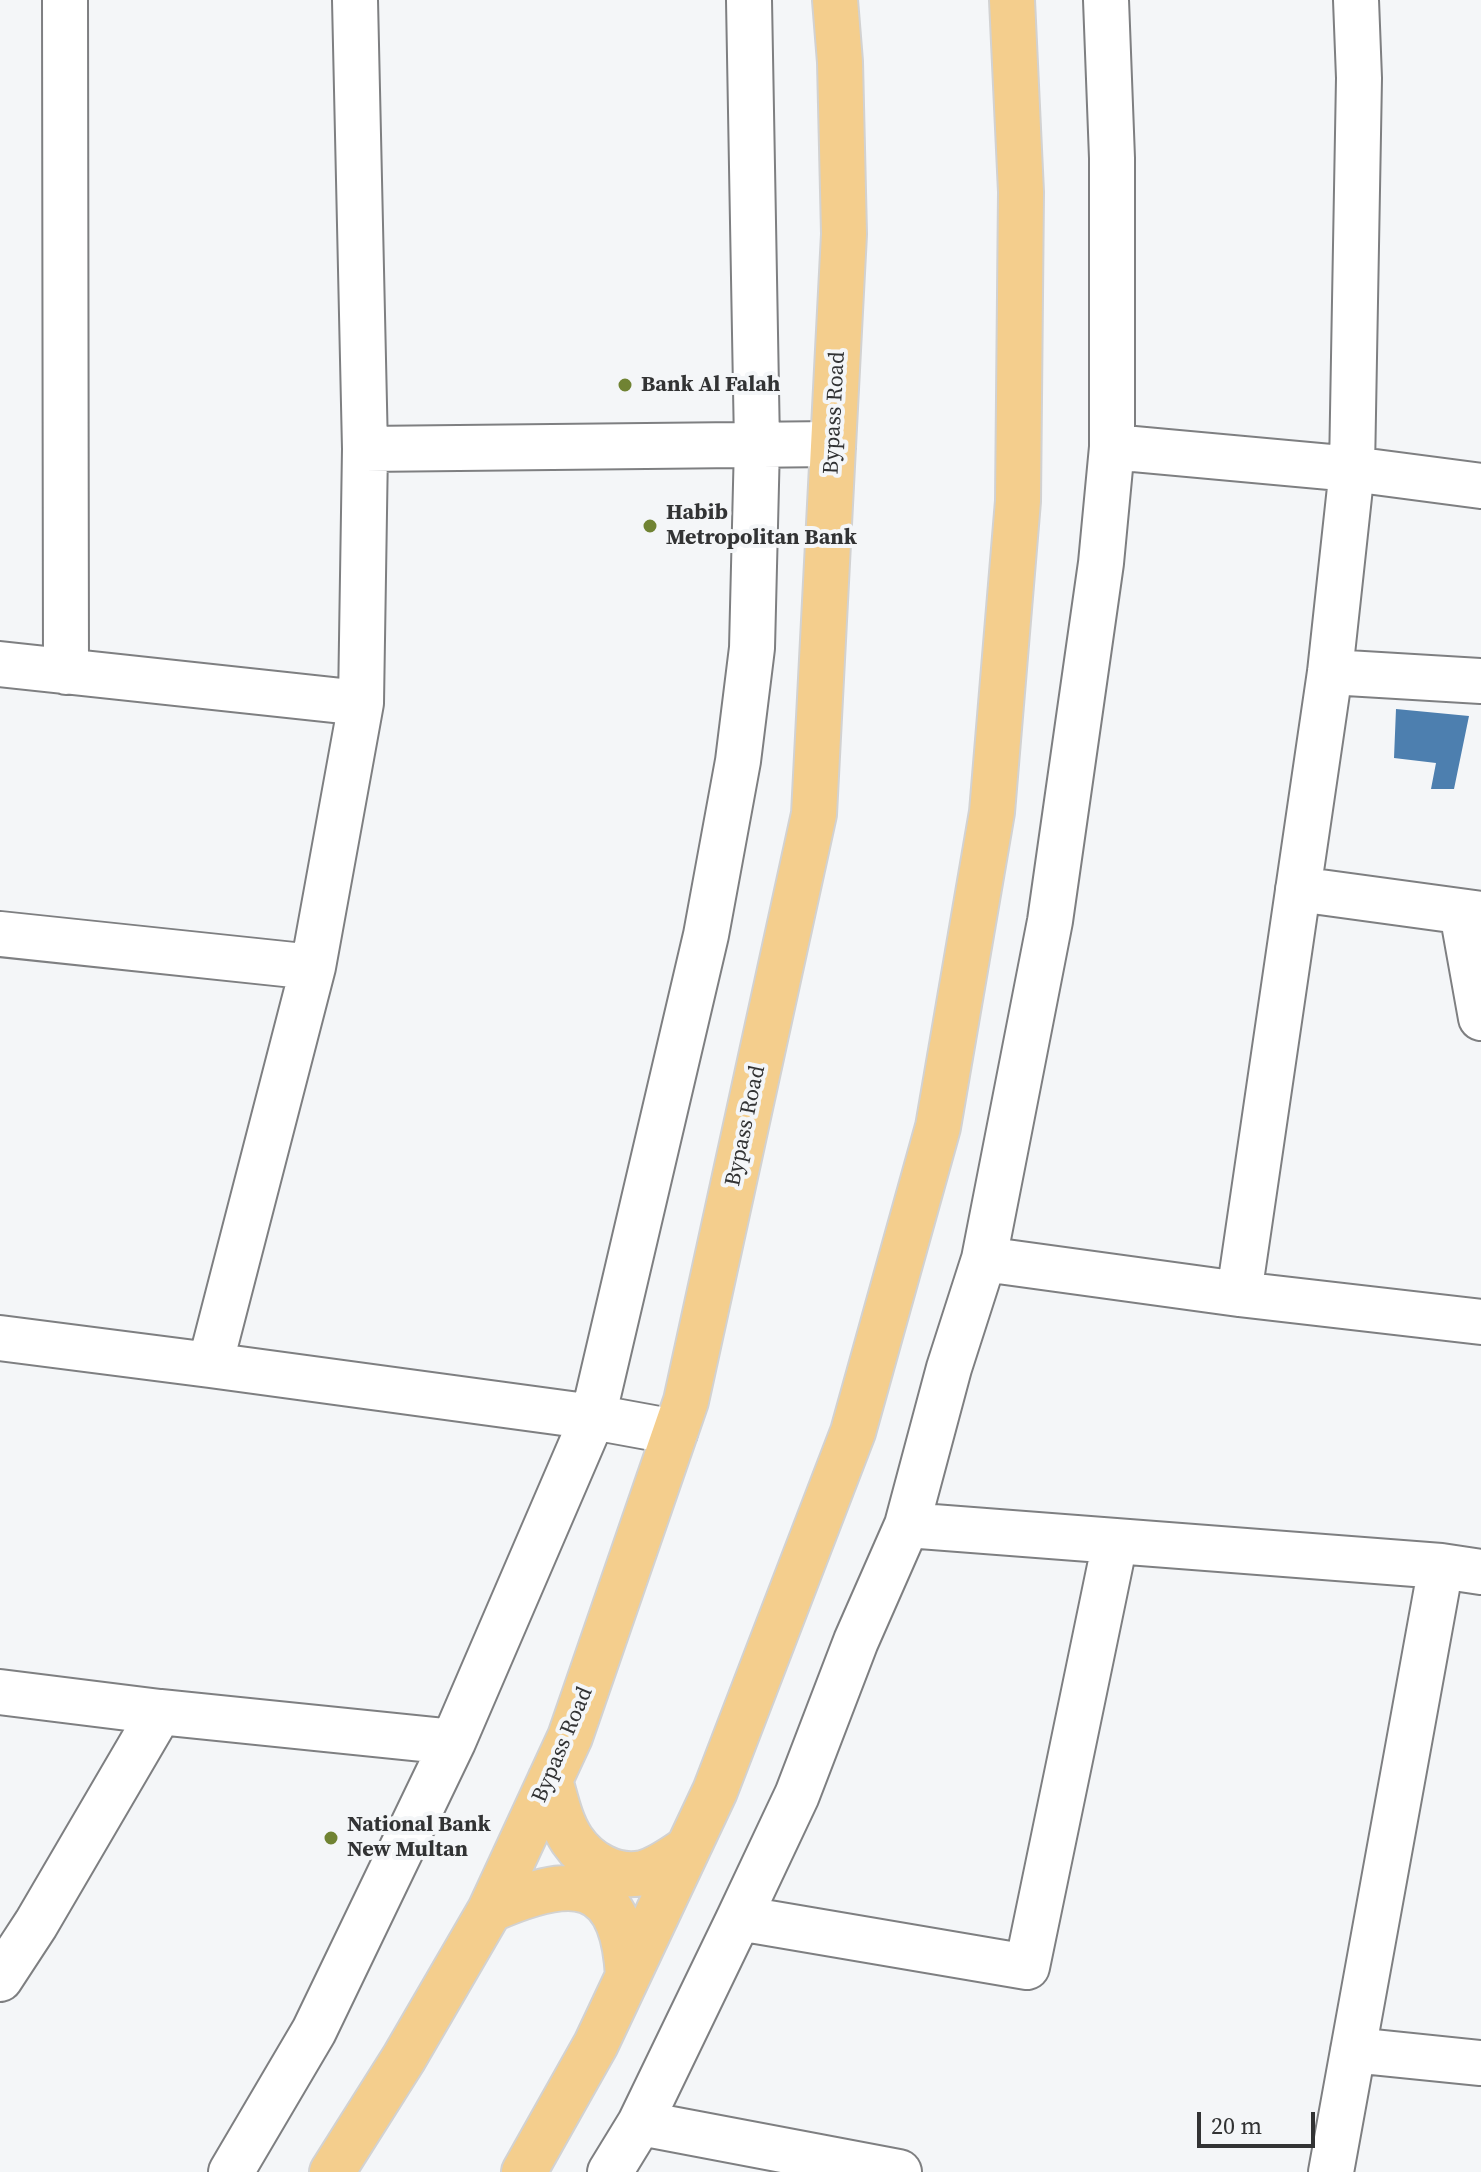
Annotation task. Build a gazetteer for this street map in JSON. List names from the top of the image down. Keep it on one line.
{"streets":{"main road":["Bypass Road"]},"places":["Bank Al Falah","Habib Metropolitan Bank","National Bank New Multan"],"scale_bar":"20 m"}
